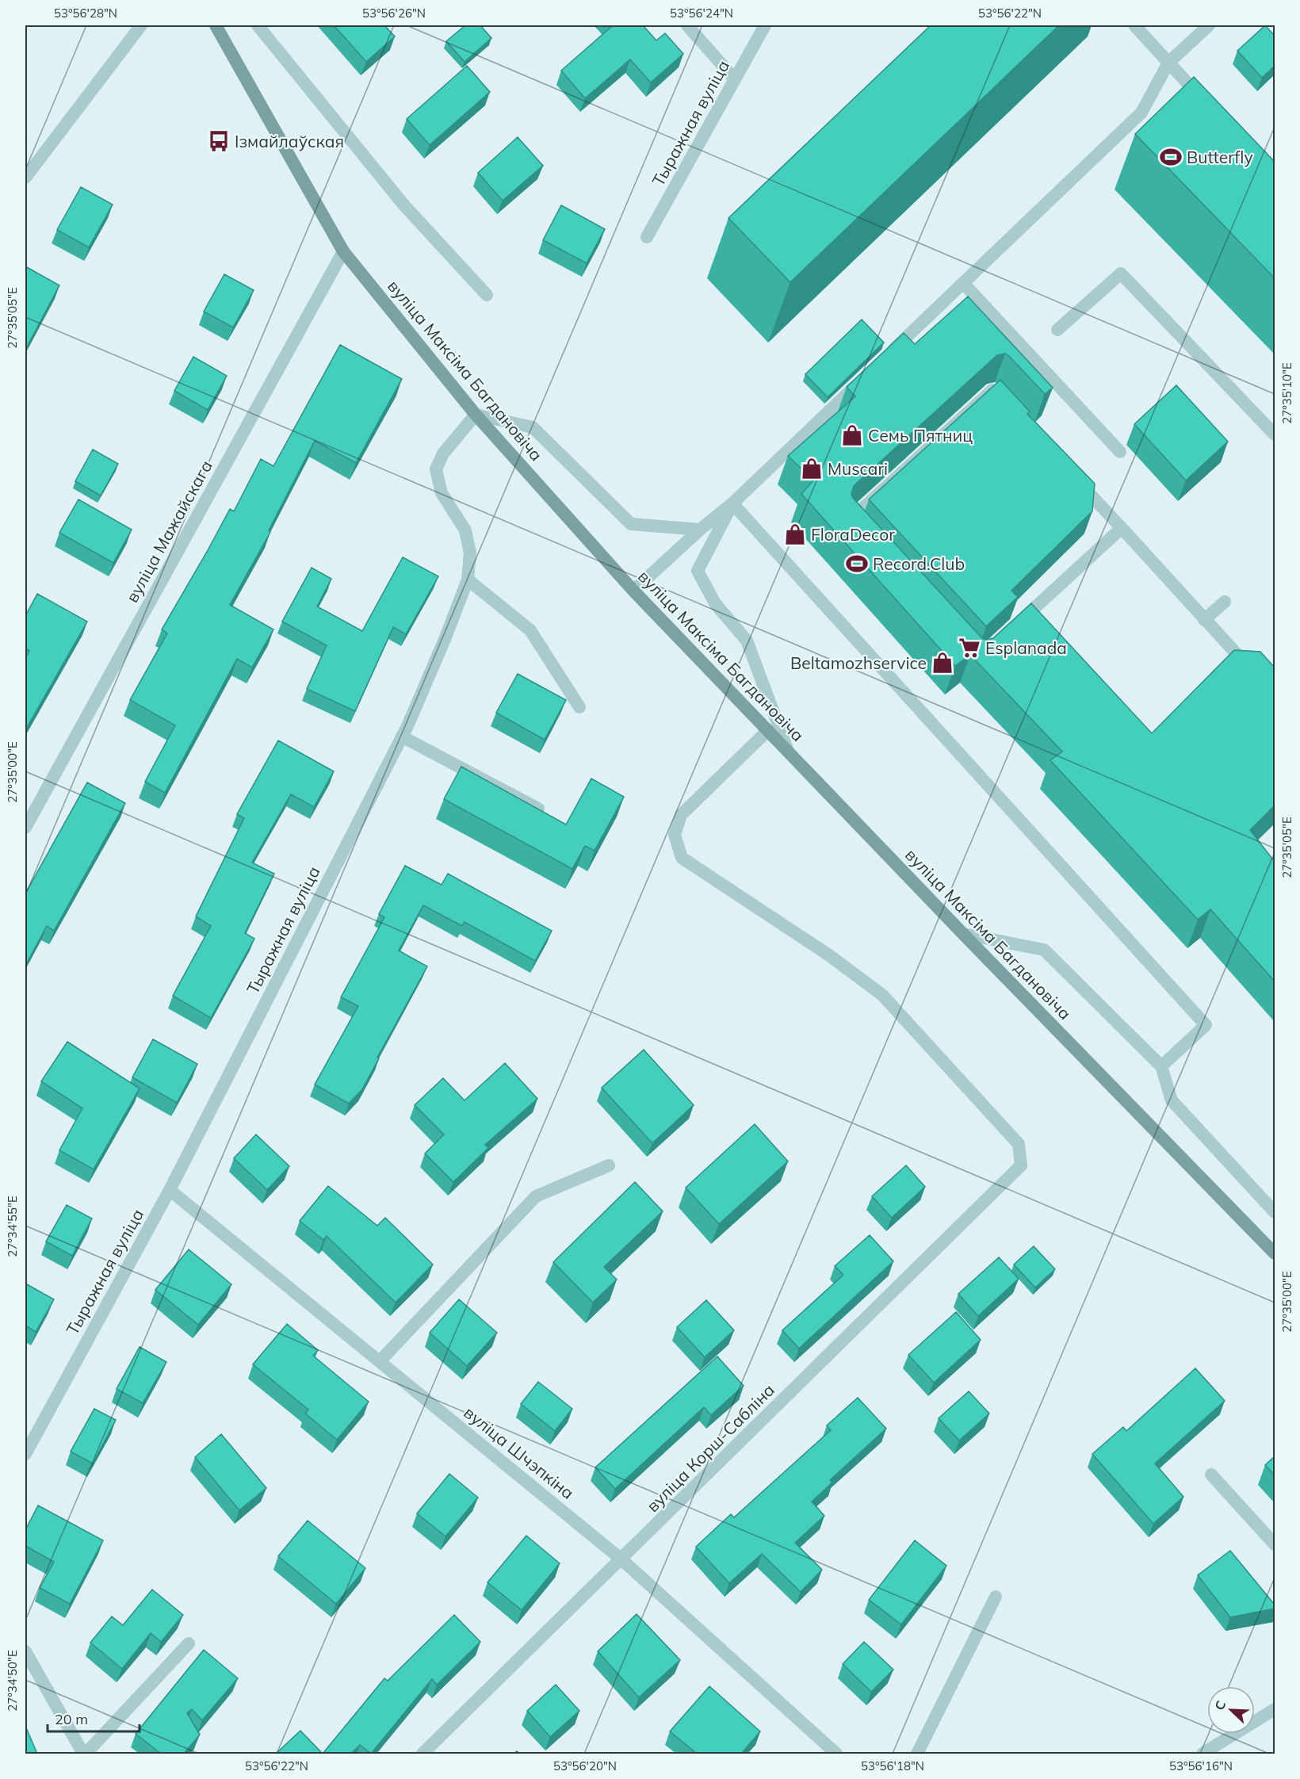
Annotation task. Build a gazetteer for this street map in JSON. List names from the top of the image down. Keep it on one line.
{"streets":{"main road":["вуліца Максіма Багдановіча"],"street":["Тыражная вуліца","вуліца Мажайскага","вуліца Корш-Сабліна","вуліца Шчэпкіна"]},"crossings":[["Тыражная вуліца","вуліца Максіма Багдановіча"],["Тыражная вуліца","вуліца Шчэпкіна"],["вуліца Максіма Багдановіча","вуліца Мажайскага"],["вуліца Максіма Багдановіча","вуліца Корш-Сабліна"],["вуліца Корш-Сабліна","вуліца Шчэпкіна"]],"places":{"bus stop":["Ізмайлаўская"],"sports":["Butterfly","Record.Club"],"shop":["Семь Пятниц","Muscari","FloraDecor","Beltamozhservice"],"supermarket":["Esplanada"]},"scale_bar":"20 m","north":"top left","coordinates":["53°56'28\"N","53°56'26\"N","53°56'24\"N","53°56'22\"N","27°35'05\"E","27°35'10\"E","27°35'00\"E","27°34'55\"E","27°34'50\"E","53°56'20\"N","53°56'18\"N","53°56'16\"N"]}
